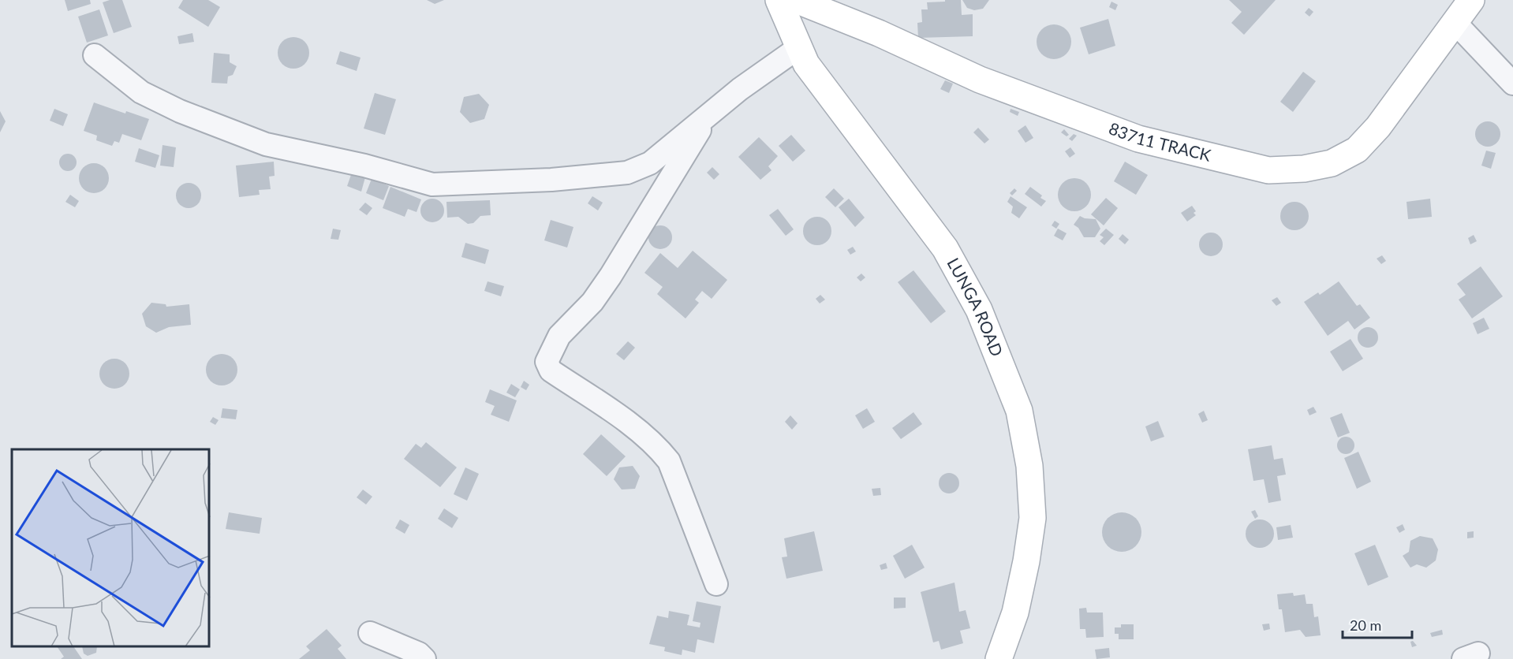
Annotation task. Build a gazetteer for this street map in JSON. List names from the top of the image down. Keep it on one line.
{"streets":{"street":["83711 TRACK","LUNGA ROAD"]},"scale_bar":"20 m"}
